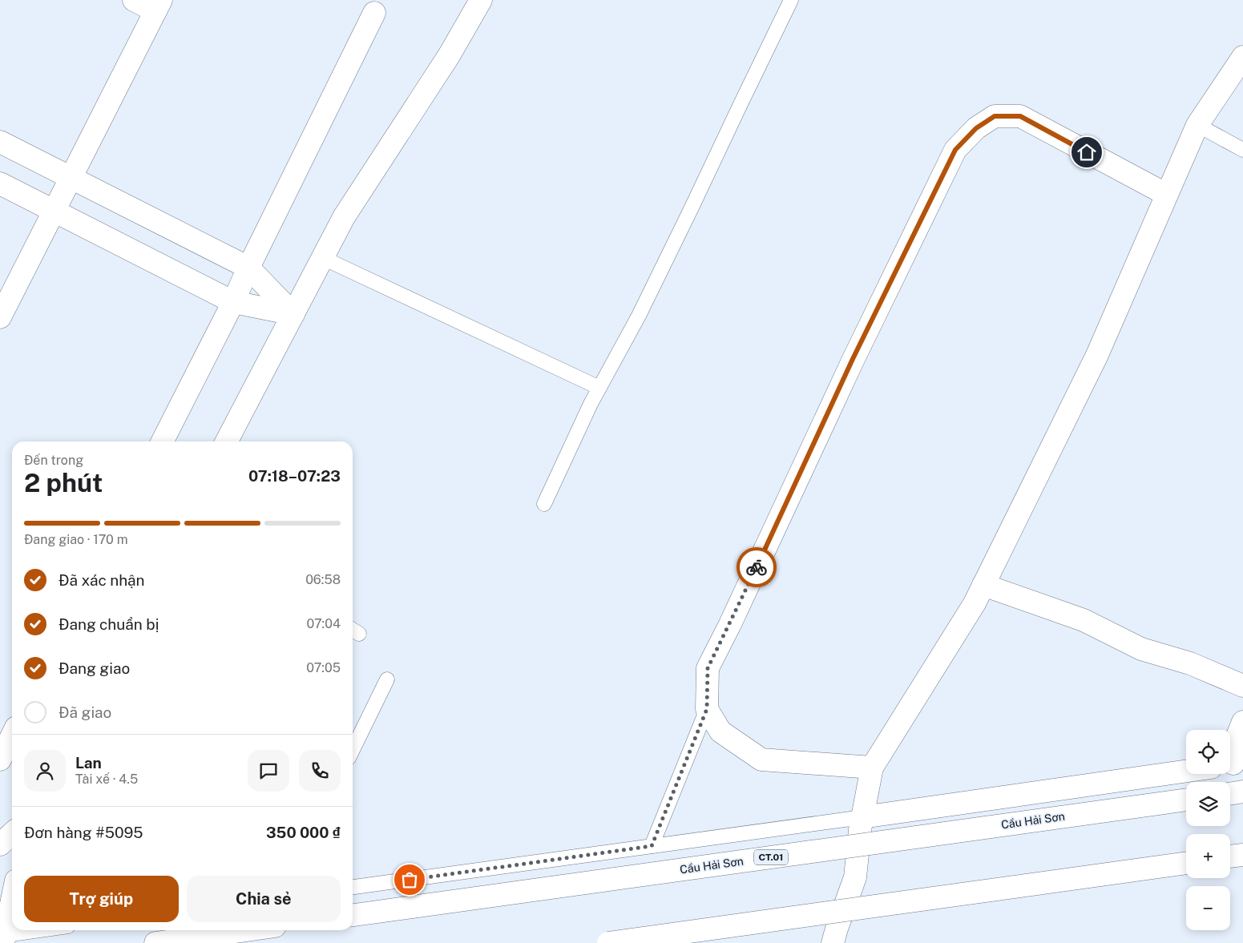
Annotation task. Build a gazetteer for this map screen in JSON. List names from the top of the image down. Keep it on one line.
{"streets":{"main road":["Cầu Hải Sơn","CT.01"]},"page":{"heading":["2 phút","Đến trong","07:18–07:23"],"panel":["Lan","Tài xế · 4.5","Đơn hàng #5095","350 000 ₫"],"bar":"Đang giao · 170 m","list":[["Đã xác nhận","06:58"],["Đang chuẩn bị","07:04"],["Đang giao","07:05"],"Đã giao"],"map_buttons":["+","−"],"buttons":["Trợ giúp","Chia sẻ"]}}
